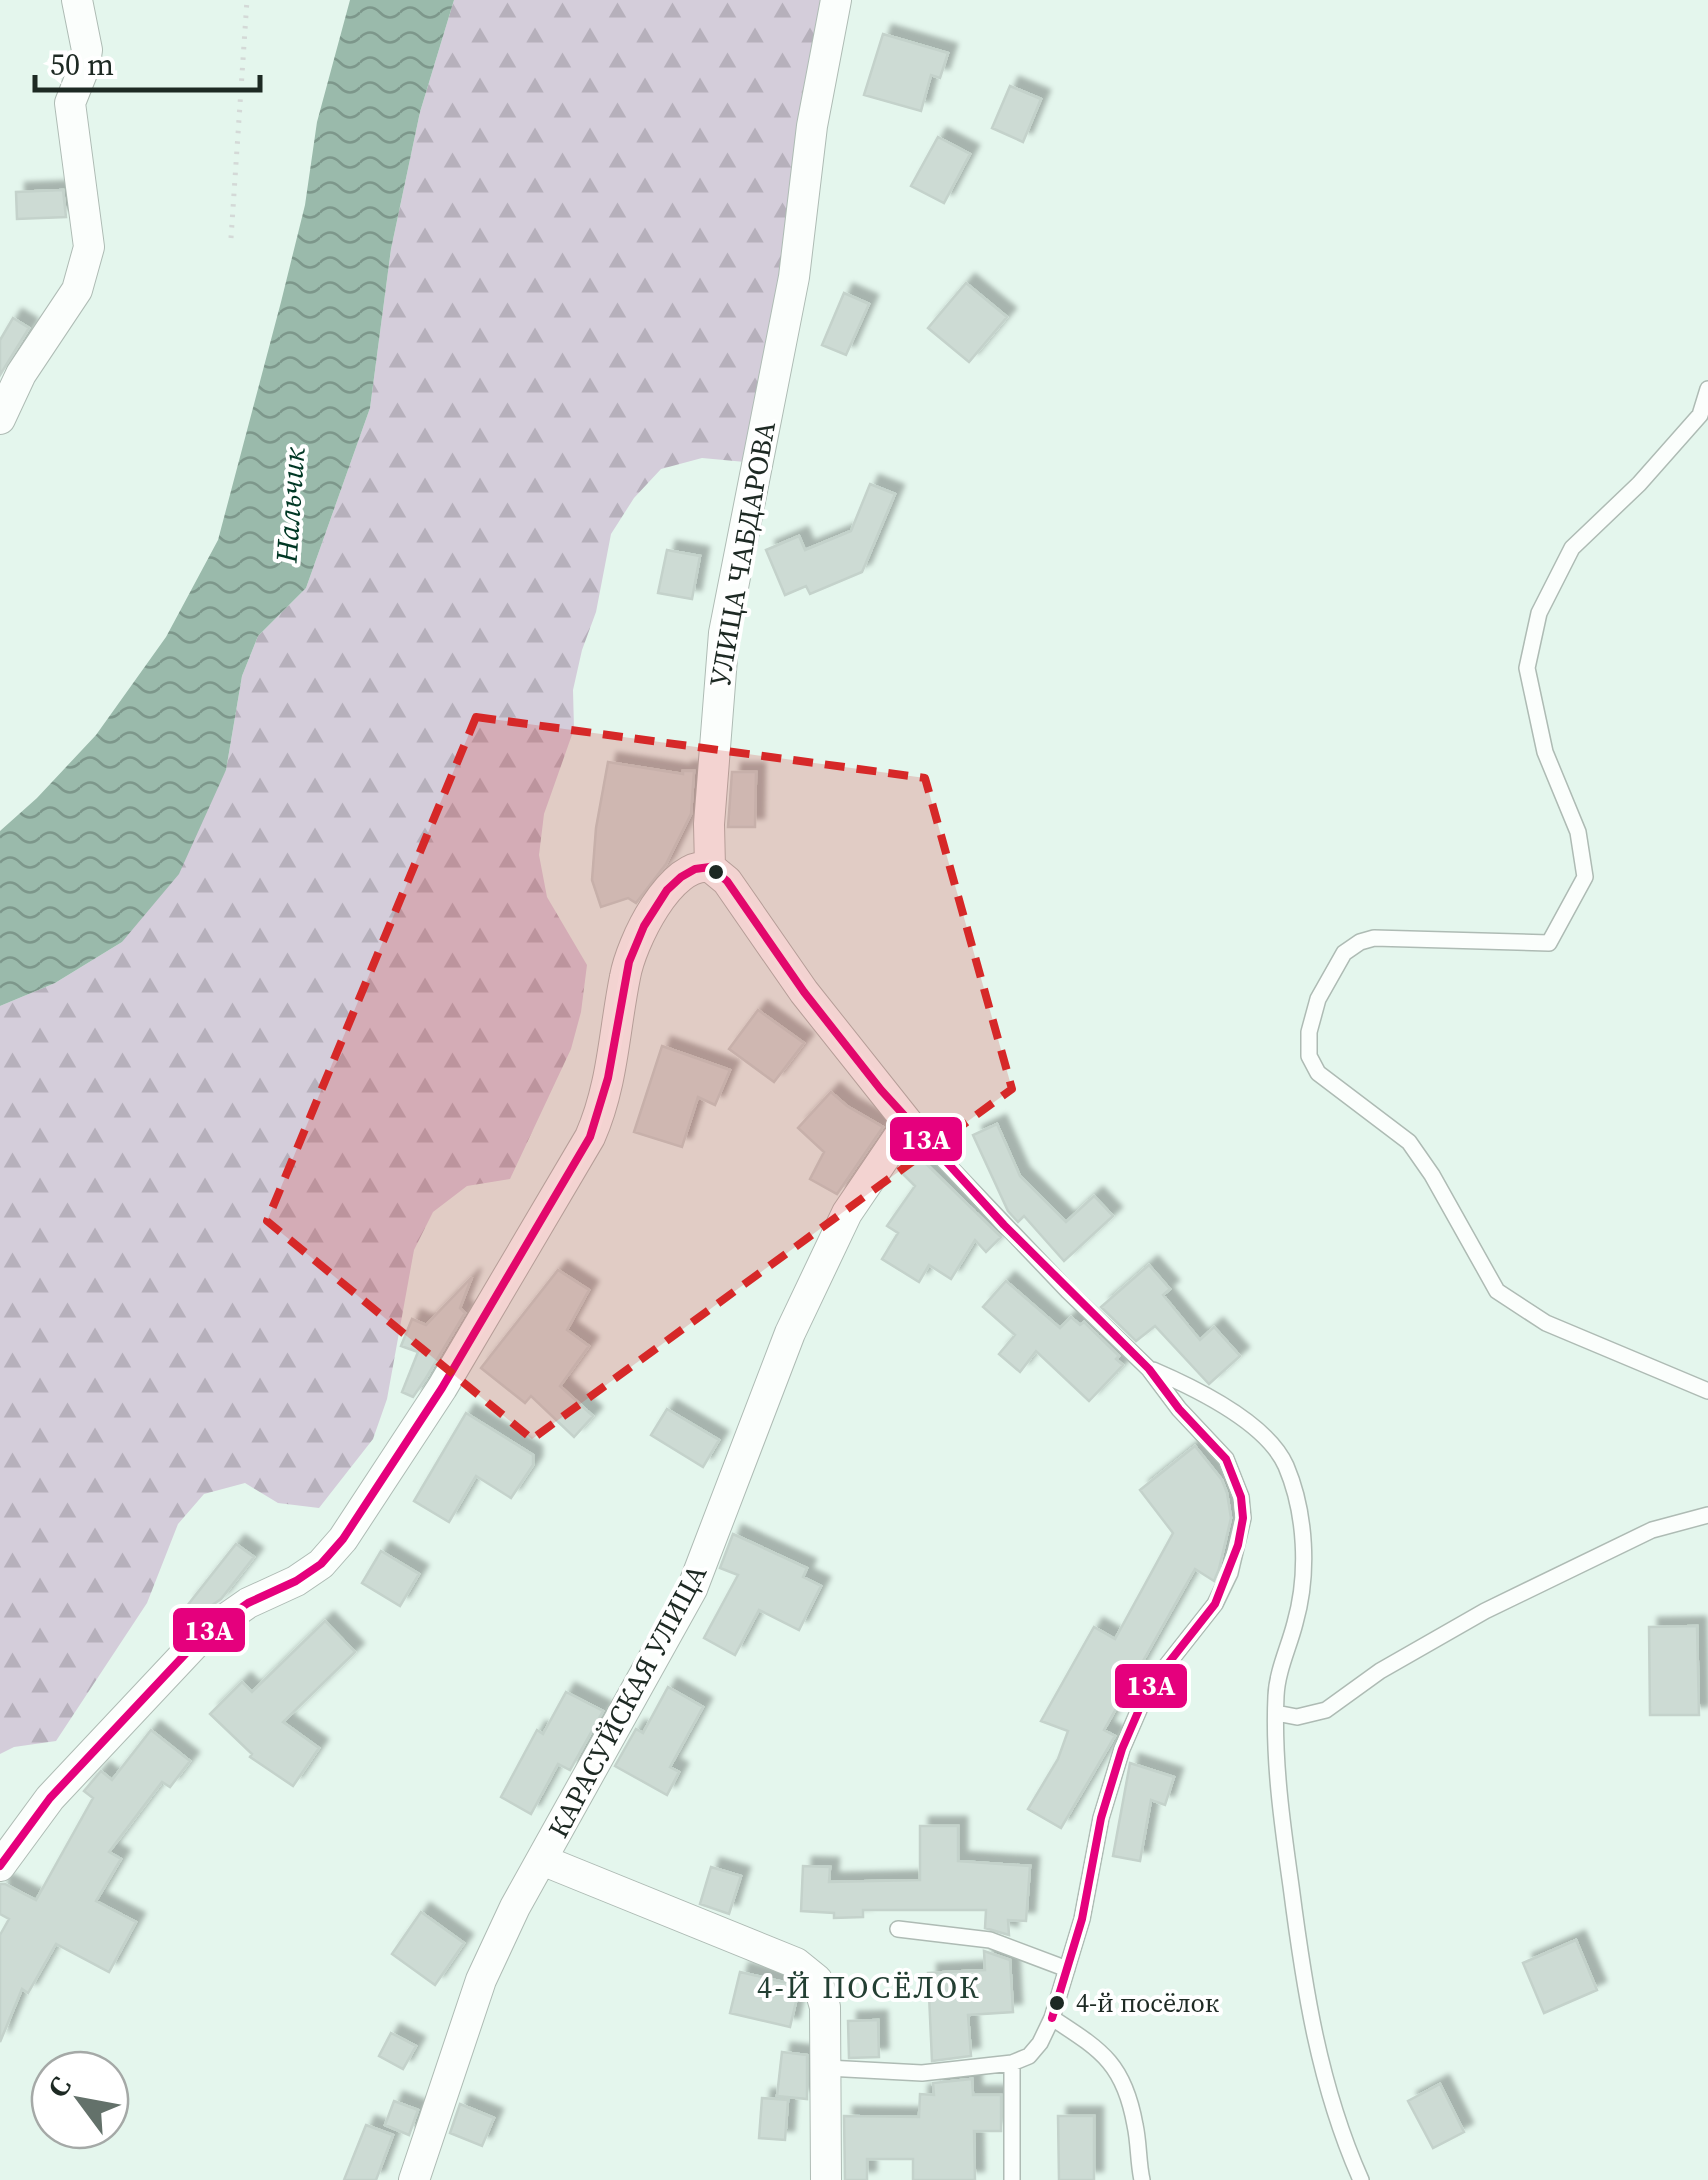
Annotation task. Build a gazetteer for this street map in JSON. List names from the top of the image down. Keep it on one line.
{"streets":{"street":["УЛИЦА ЧАБДАРОВА","КАРАСУЙСКАЯ УЛИЦА"]},"districts":["4-Й ПОСЁЛОК"],"water":["Нальчик"],"places":["4-й посёлок"],"lines":["transit line 13А"],"scale_bar":"50 m","north":"top left"}
